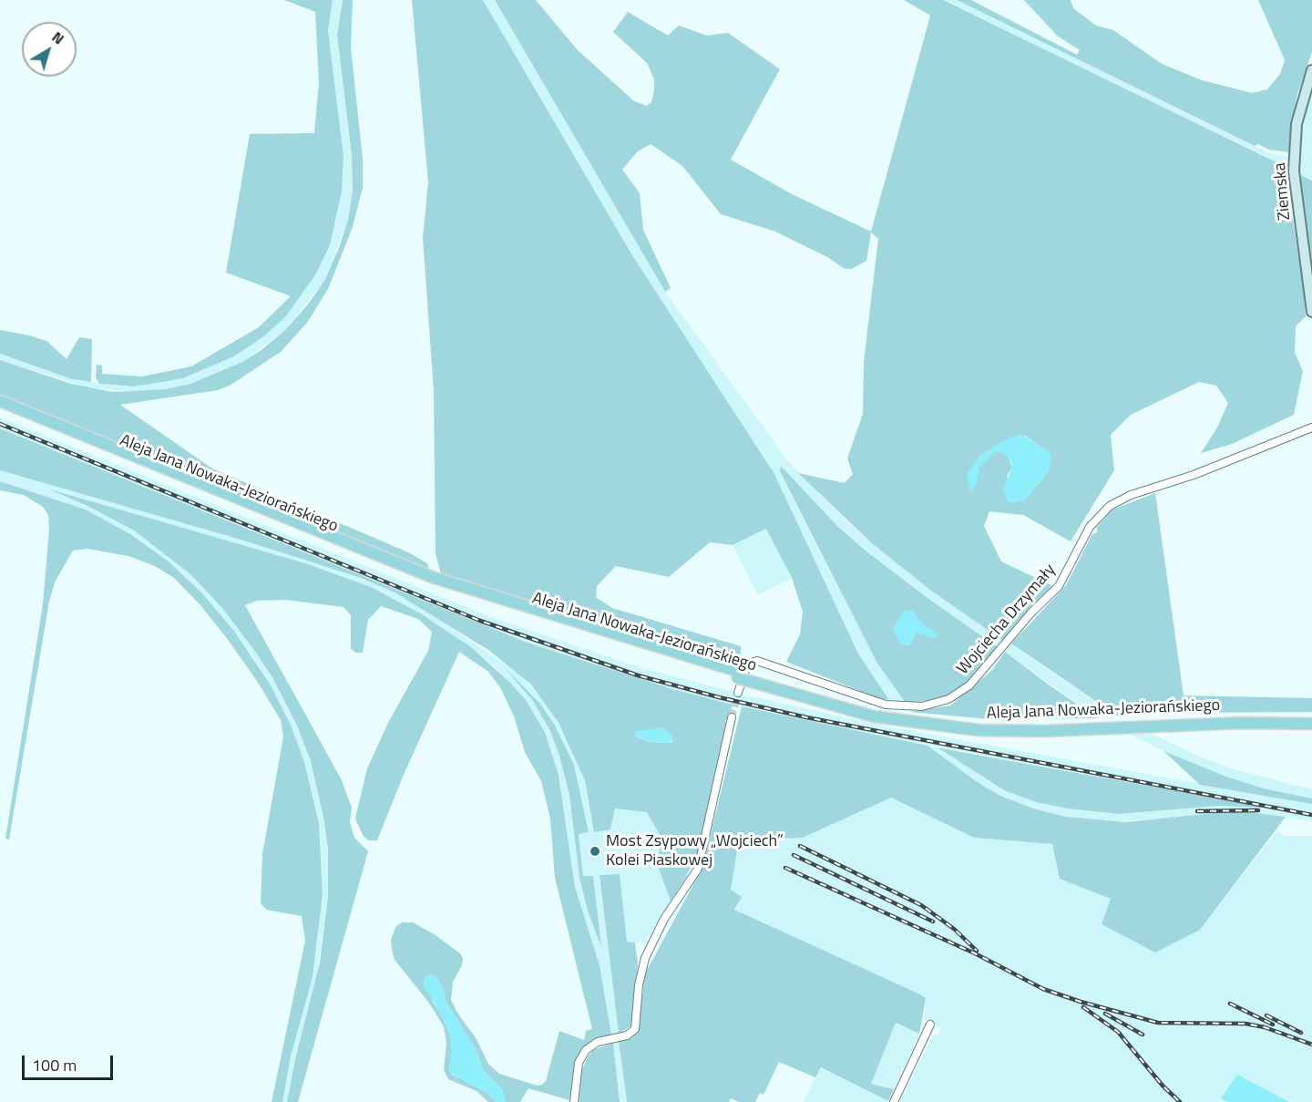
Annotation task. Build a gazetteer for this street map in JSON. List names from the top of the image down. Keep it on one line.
{"streets":{"main road":["Aleja Jana Nowaka-Jeziorańskiego"],"street":["Ziemska","Wojciecha Drzymały"]},"places":["Most Zsypowy „Wojciech” Kolei Piaskowej"],"scale_bar":"100 m","north":"top right"}
